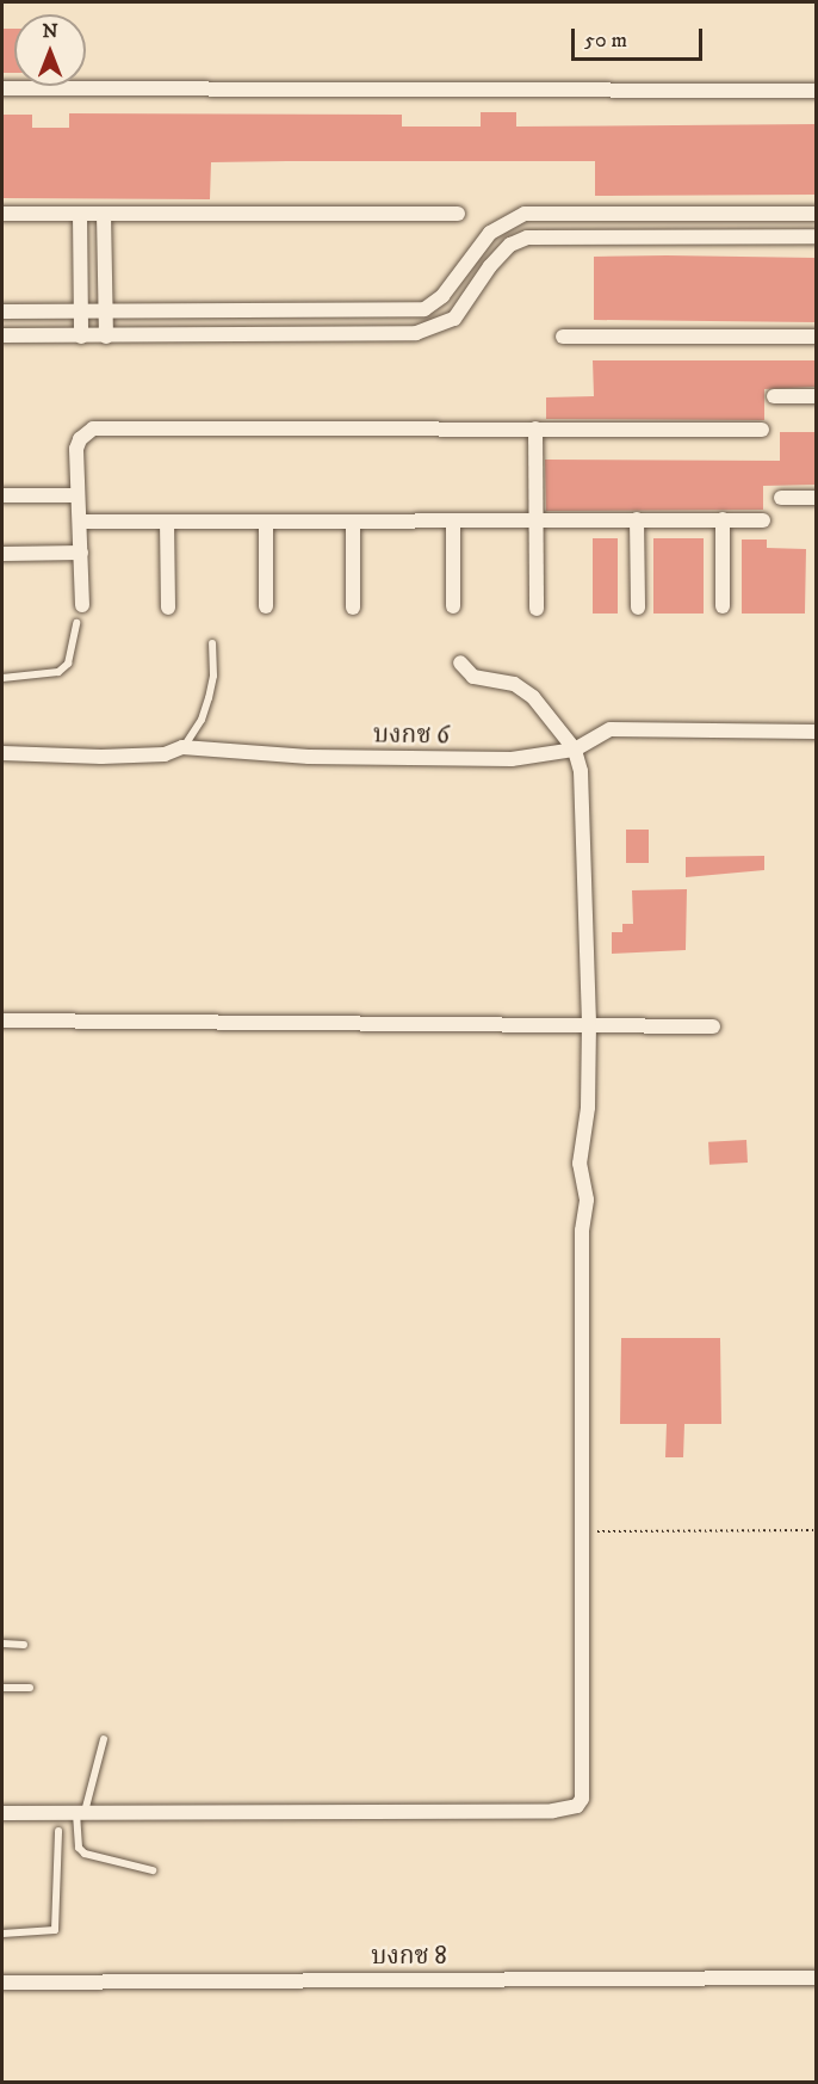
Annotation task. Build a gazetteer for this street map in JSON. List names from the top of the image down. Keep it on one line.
{"streets":{"street":["บงกช 6","บงกช 8"]},"scale_bar":"50 m","north":"top"}
